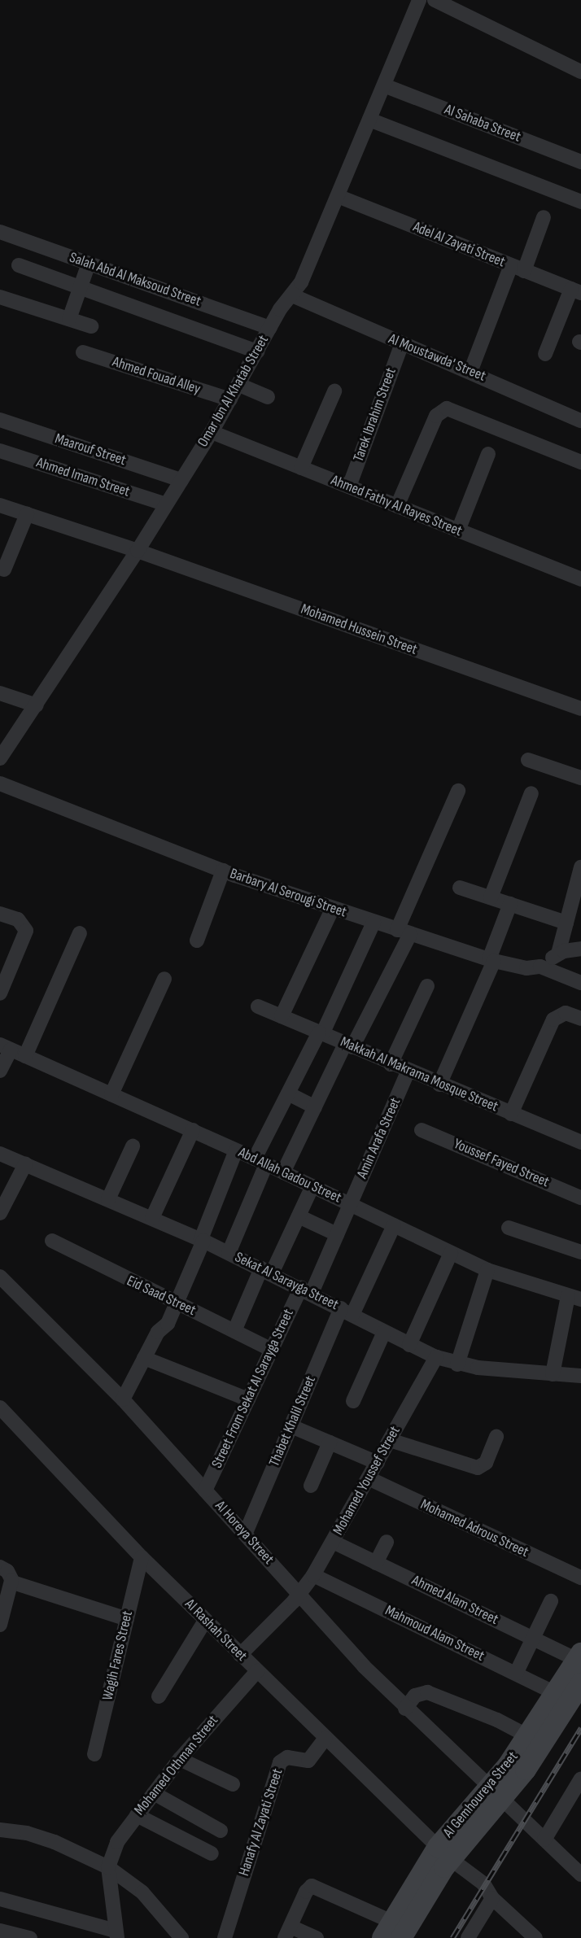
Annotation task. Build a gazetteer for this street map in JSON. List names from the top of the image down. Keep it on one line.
{"streets":{"main road":["Al Gemhoureya Street"],"street":["Al Sahaba Street","Adel Al Zayati Street","Salah Abd Al Maksoud Street","Al Moustawda' Street","Ahmed Fouad Alley","Omar Ibn Al Khatab Street","Tarek Ibrahim Street","Maarouf Street","Ahmed Imam Street","Ahmed Fathy Al Rayes Street","Mohamed Hussein Street","Barbary Al Serougi Street","Makkah Al Makrama Mosque Street","Amin Arafa Street","Youssef Fayed Street","Abd Allah Gadou Street","Sekat Al Sarayga Street","Eid Saad Street","Street From Sekat Al Sarayga Street","Thabet Khalil Street","Mohamed Youssef Street","Mohamed Adrous Street","Al Horeya Street","Ahmed Alam Street","Al Rashah Street","Mahmoud Alam Street","Wagih Fares Street","Mohamed Othman Street","Hanafy Al Zayati Street"]},"crossings":[["Al Sahaba Street","Omar Ibn Al Khatab Street"],["Adel Al Zayati Street","Omar Ibn Al Khatab Street"],["Salah Abd Al Maksoud Street","Omar Ibn Al Khatab Street"],["Al Moustawda' Street","Omar Ibn Al Khatab Street"],["Al Moustawda' Street","Tarek Ibrahim Street"],["Ahmed Fouad Alley","Omar Ibn Al Khatab Street"],["Omar Ibn Al Khatab Street","Maarouf Street"],["Omar Ibn Al Khatab Street","Ahmed Imam Street"],["Omar Ibn Al Khatab Street","Ahmed Fathy Al Rayes Street"],["Omar Ibn Al Khatab Street","Mohamed Hussein Street"],["Tarek Ibrahim Street","Ahmed Fathy Al Rayes Street"],["Makkah Al Makrama Mosque Street","Amin Arafa Street"],["Amin Arafa Street","Abd Allah Gadou Street"],["Amin Arafa Street","Street From Sekat Al Sarayga Street"],["Abd Allah Gadou Street","Street From Sekat Al Sarayga Street"],["Abd Allah Gadou Street","Thabet Khalil Street"],["Sekat Al Sarayga Street","Street From Sekat Al Sarayga Street"],["Sekat Al Sarayga Street","Thabet Khalil Street"],["Sekat Al Sarayga Street","Mohamed Youssef Street"],["Eid Saad Street","Street From Sekat Al Sarayga Street"],["Street From Sekat Al Sarayga Street","Al Horeya Street"],["Thabet Khalil Street","Al Horeya Street"],["Mohamed Youssef Street","Mohamed Adrous Street"],["Mohamed Youssef Street","Al Horeya Street"],["Mohamed Youssef Street","Ahmed Alam Street"],["Mohamed Youssef Street","Al Rashah Street"],["Mohamed Youssef Street","Mahmoud Alam Street"],["Al Horeya Street","Al Gemhoureya Street"],["Ahmed Alam Street","Al Gemhoureya Street"],["Al Rashah Street","Wagih Fares Street"],["Al Rashah Street","Mohamed Othman Street"],["Al Rashah Street","Al Gemhoureya Street"],["Al Rashah Street","Hanafy Al Zayati Street"],["Mahmoud Alam Street","Al Gemhoureya Street"]]}
